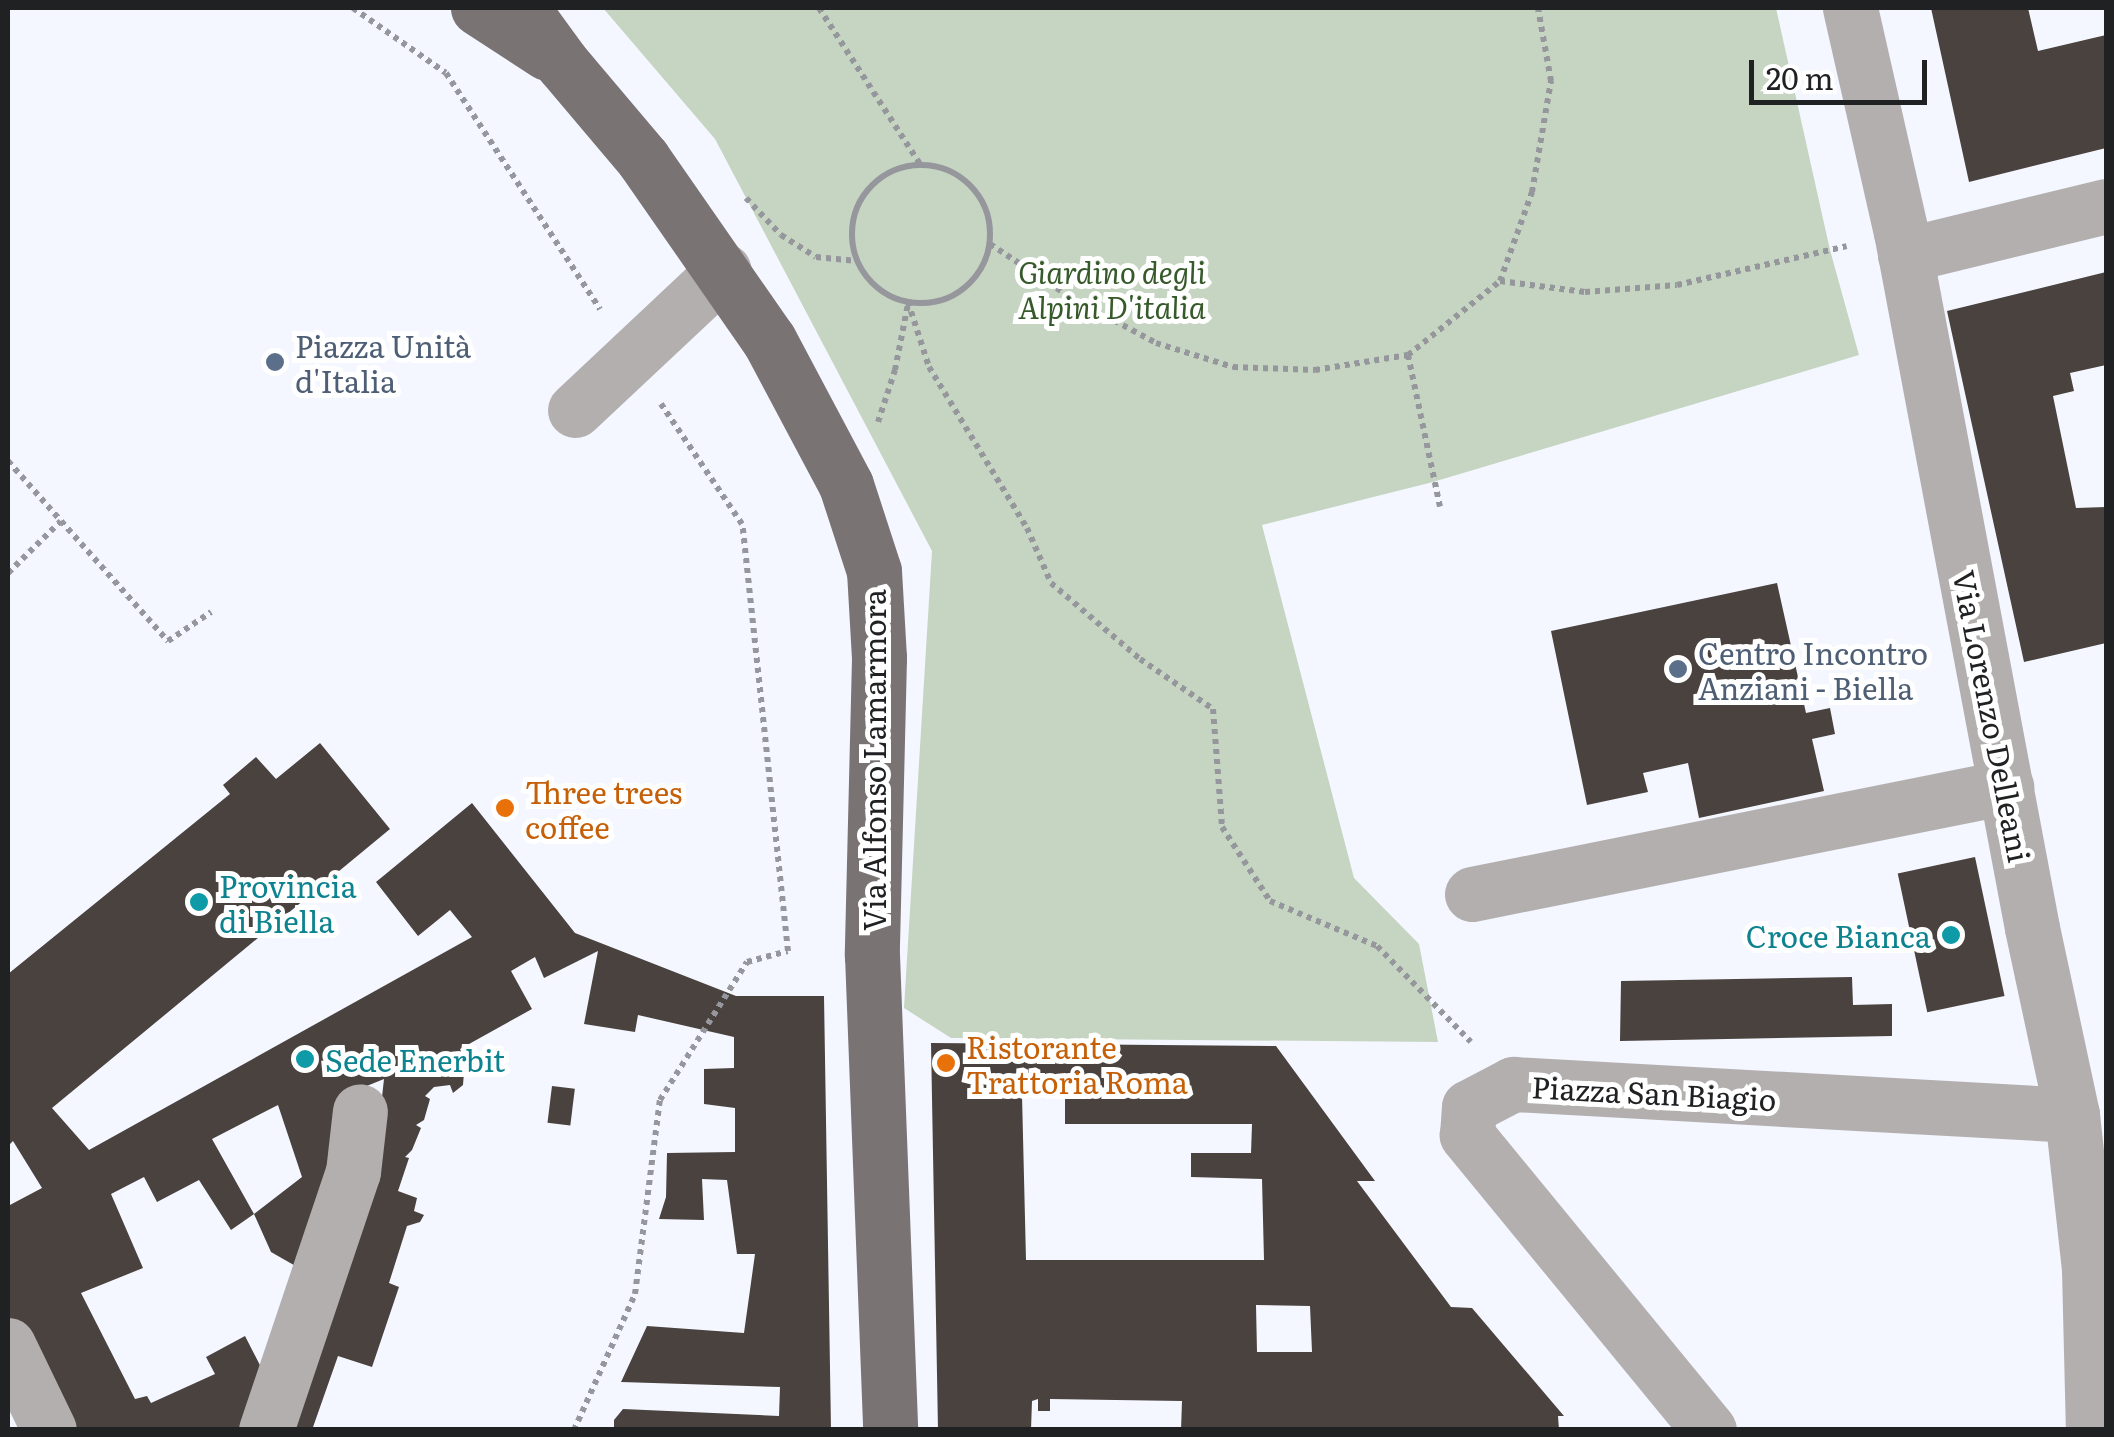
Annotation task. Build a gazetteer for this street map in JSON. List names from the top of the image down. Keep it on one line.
{"streets":{"main road":["Via Alfonso Lamarmora"],"street":["Via Lorenzo Delleani","Piazza San Biagio"]},"crossings":[["Via Lorenzo Delleani","Piazza San Biagio"]],"parks":["Giardino degli Alpini D'italia"],"places":["Piazza Unità d'Italia","Centro Incontro Anziani - Biella","Three trees coffee","Provincia di Biella","Croce Bianca","Sede Enerbit","Ristorante Trattoria Roma"],"scale_bar":"20 m"}
